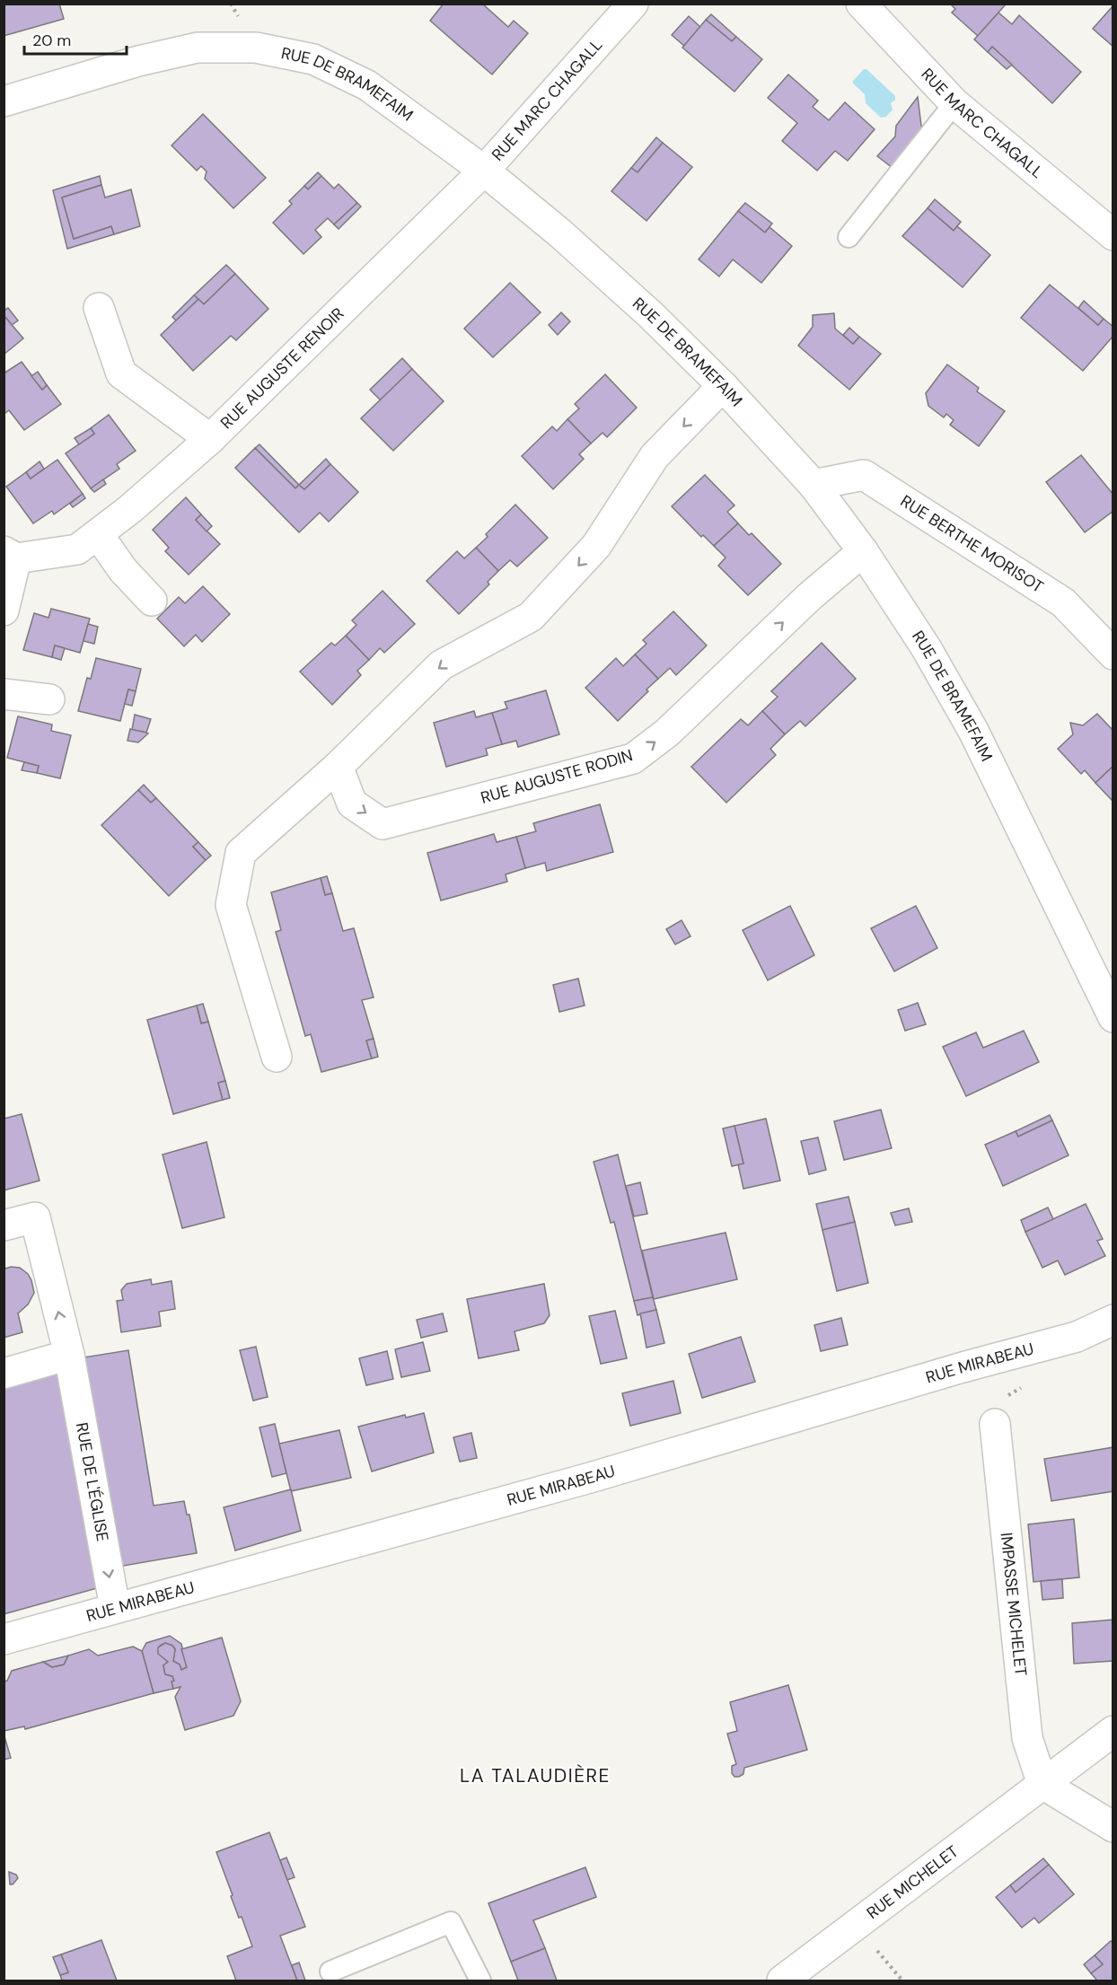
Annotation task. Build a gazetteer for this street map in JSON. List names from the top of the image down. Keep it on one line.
{"streets":{"street":["RUE DE BRAMEFAIM","RUE MARC CHAGALL","RUE AUGUSTE RENOIR","RUE BERTHE MORISOT","RUE AUGUSTE RODIN","RUE MIRABEAU","RUE DE L'ÉGLISE","IMPASSE MICHELET","RUE MICHELET"]},"crossings":[["RUE DE BRAMEFAIM","RUE MARC CHAGALL"],["RUE DE BRAMEFAIM","RUE AUGUSTE RENOIR"],["RUE DE BRAMEFAIM","RUE BERTHE MORISOT"],["RUE DE BRAMEFAIM","RUE AUGUSTE RODIN"],["RUE MARC CHAGALL","RUE AUGUSTE RENOIR"],["RUE MIRABEAU","RUE DE L'ÉGLISE"],["IMPASSE MICHELET","RUE MICHELET"]],"districts":["LA TALAUDIÈRE"],"scale_bar":"20 m"}
